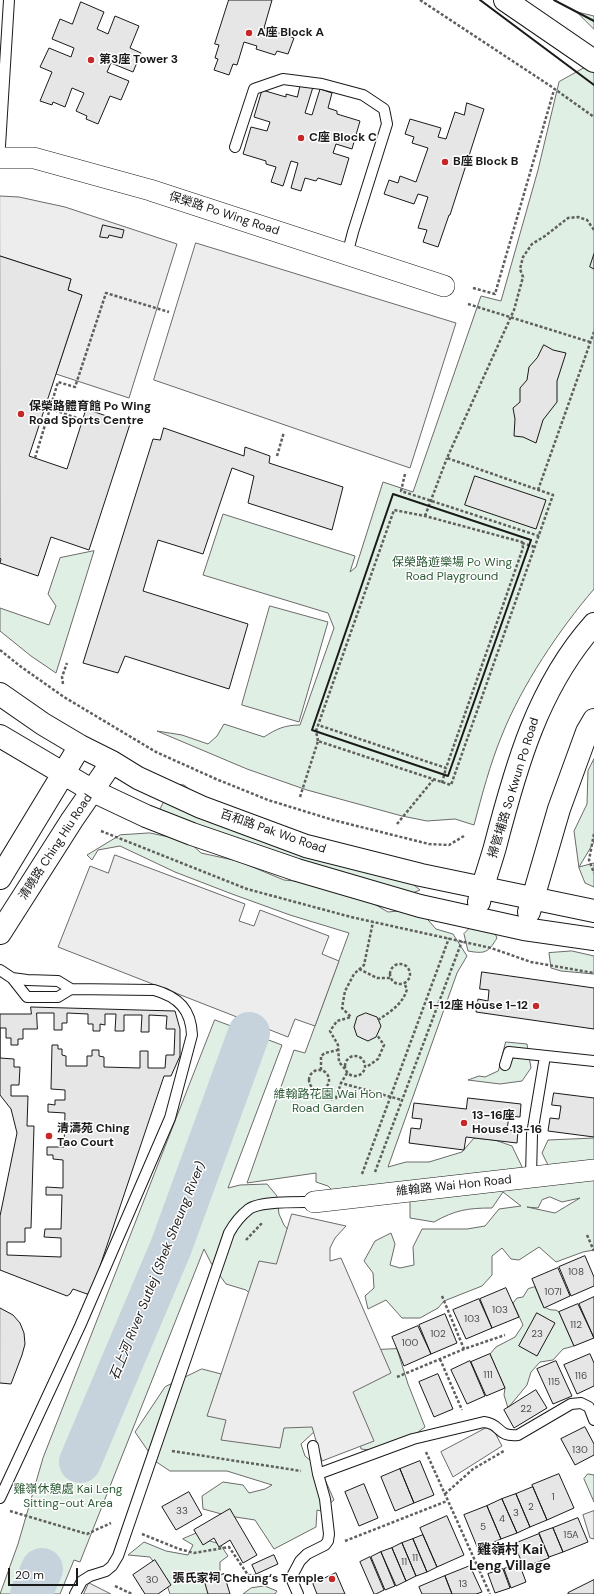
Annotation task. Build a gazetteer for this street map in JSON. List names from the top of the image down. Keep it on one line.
{"streets":{"main road":["掃管埔路 So Kwun Po Road","百和路 Pak Wo Road","清曉路 Ching Hiu Road"],"street":["保榮路 Po Wing Road","維翰路 Wai Hon Road"]},"crossings":[["掃管埔路 So Kwun Po Road","百和路 Pak Wo Road"],["百和路 Pak Wo Road","清曉路 Ching Hiu Road"]],"districts":["雞嶺村 Kai Leng Village"],"water":["石上河 River Sutlej (Shek Sheung River)"],"parks":["保榮路遊樂場 Po Wing Road Playground","維翰路花園 Wai Hon Road Garden","雞嶺休憩處 Kai Leng Sitting-out Area"],"places":["A座 Block A","第3座 Tower 3","C座 Block C","B座 Block B","保榮路體育館 Po Wing Road Sports Centre","1-12座 House 1-12","13-16座 House 13-16","清濤苑 Ching Tao Court","張氏家祠 Cheung‘s Temple"],"house_numbers":["108","107l","103","103","112","102","23","100","111","116","115","22","130","1","2","33","3","4","5","15A","11","11","30","13"],"scale_bar":"20 m"}
